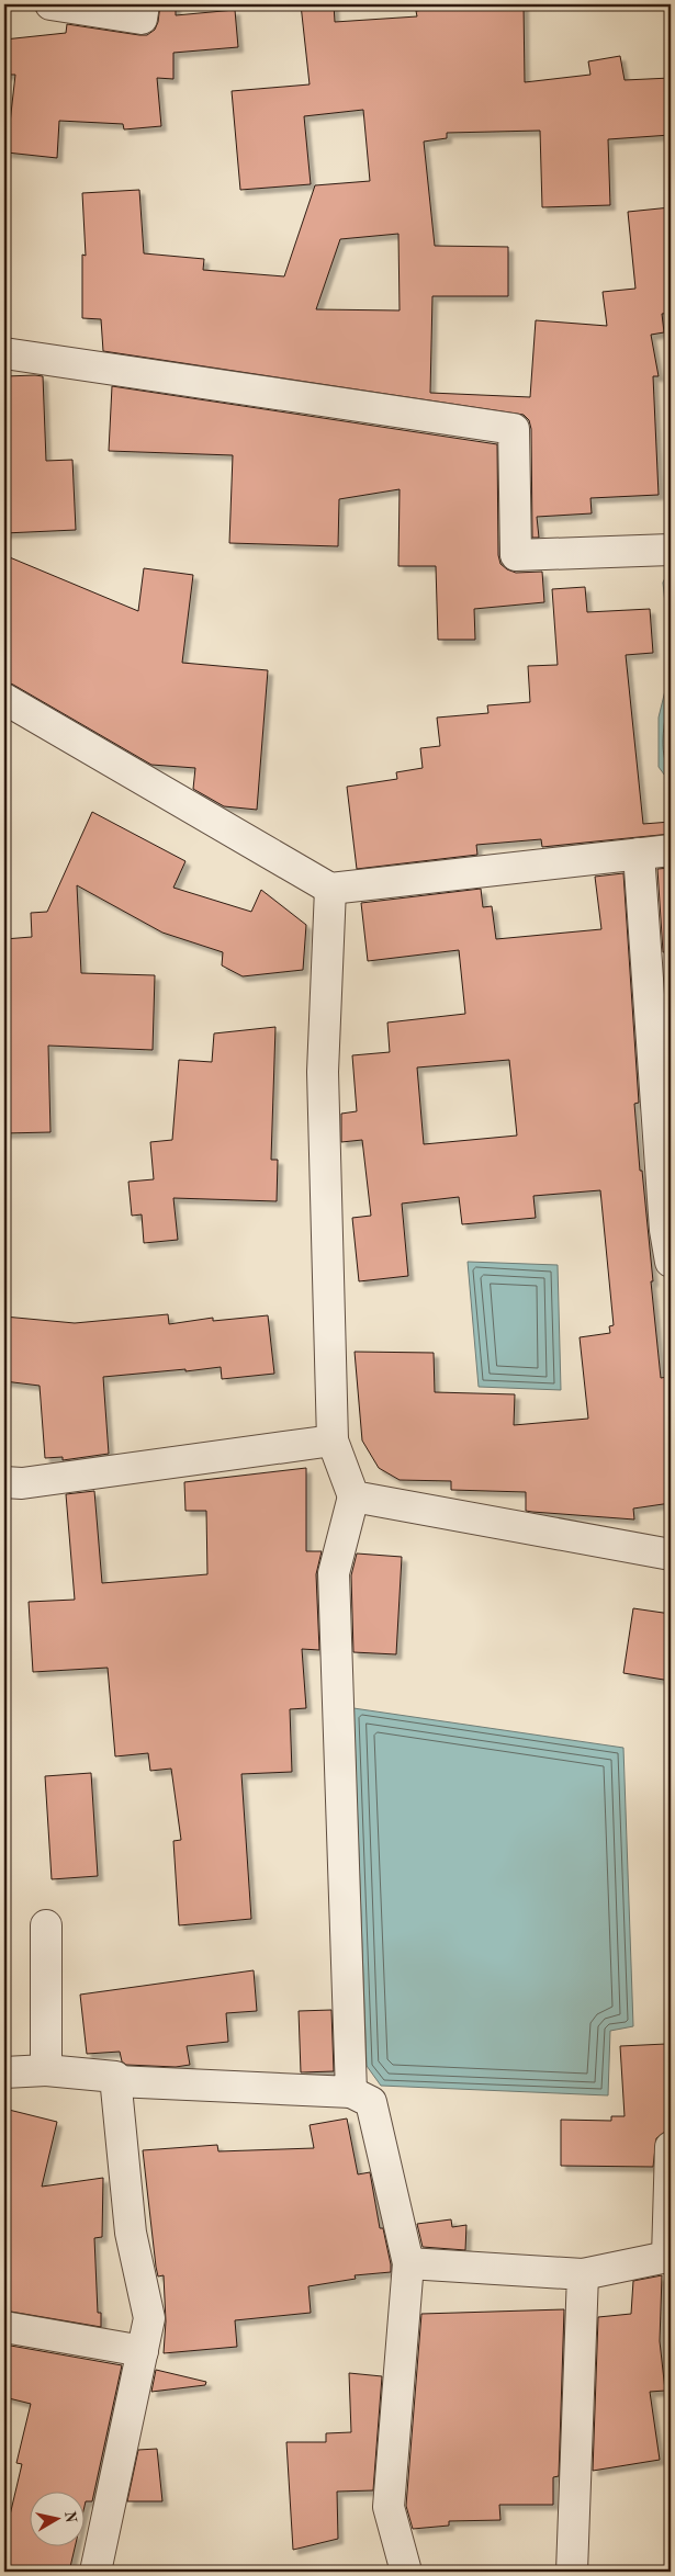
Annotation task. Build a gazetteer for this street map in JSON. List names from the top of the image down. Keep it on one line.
{"north":"right"}
